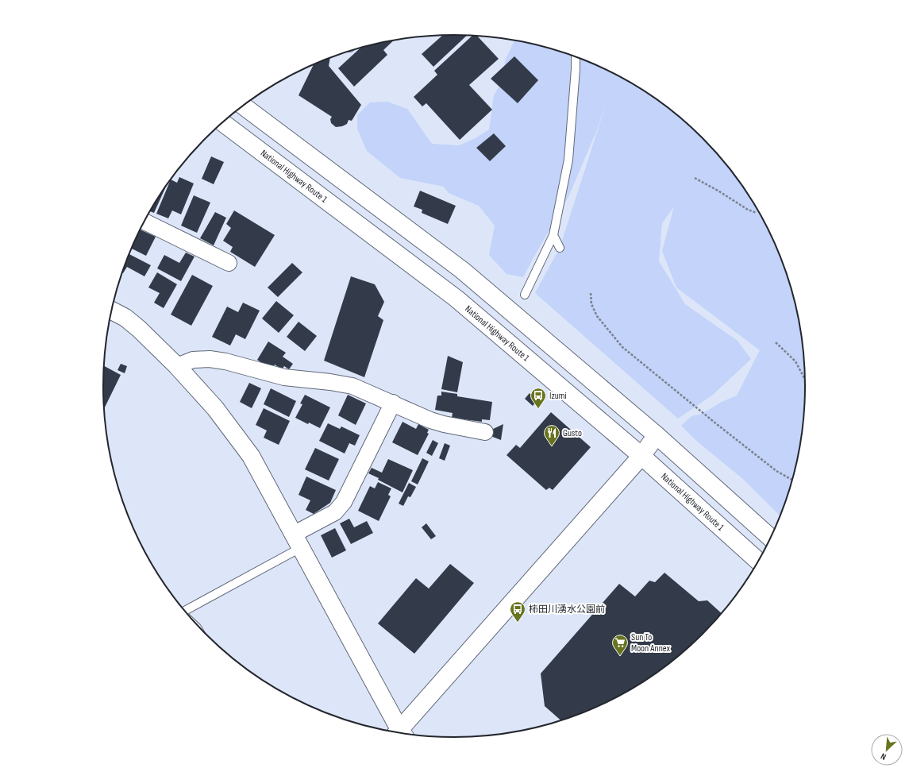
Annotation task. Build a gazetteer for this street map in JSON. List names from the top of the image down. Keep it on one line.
{"streets":{"main road":["National Highway Route 1"]},"places":{"bus stop":["Izumi","柿田川湧水公園前"],"restaurant":["Gusto"],"supermarket":["Sun To Moon Annex"]},"north":"bottom left"}
